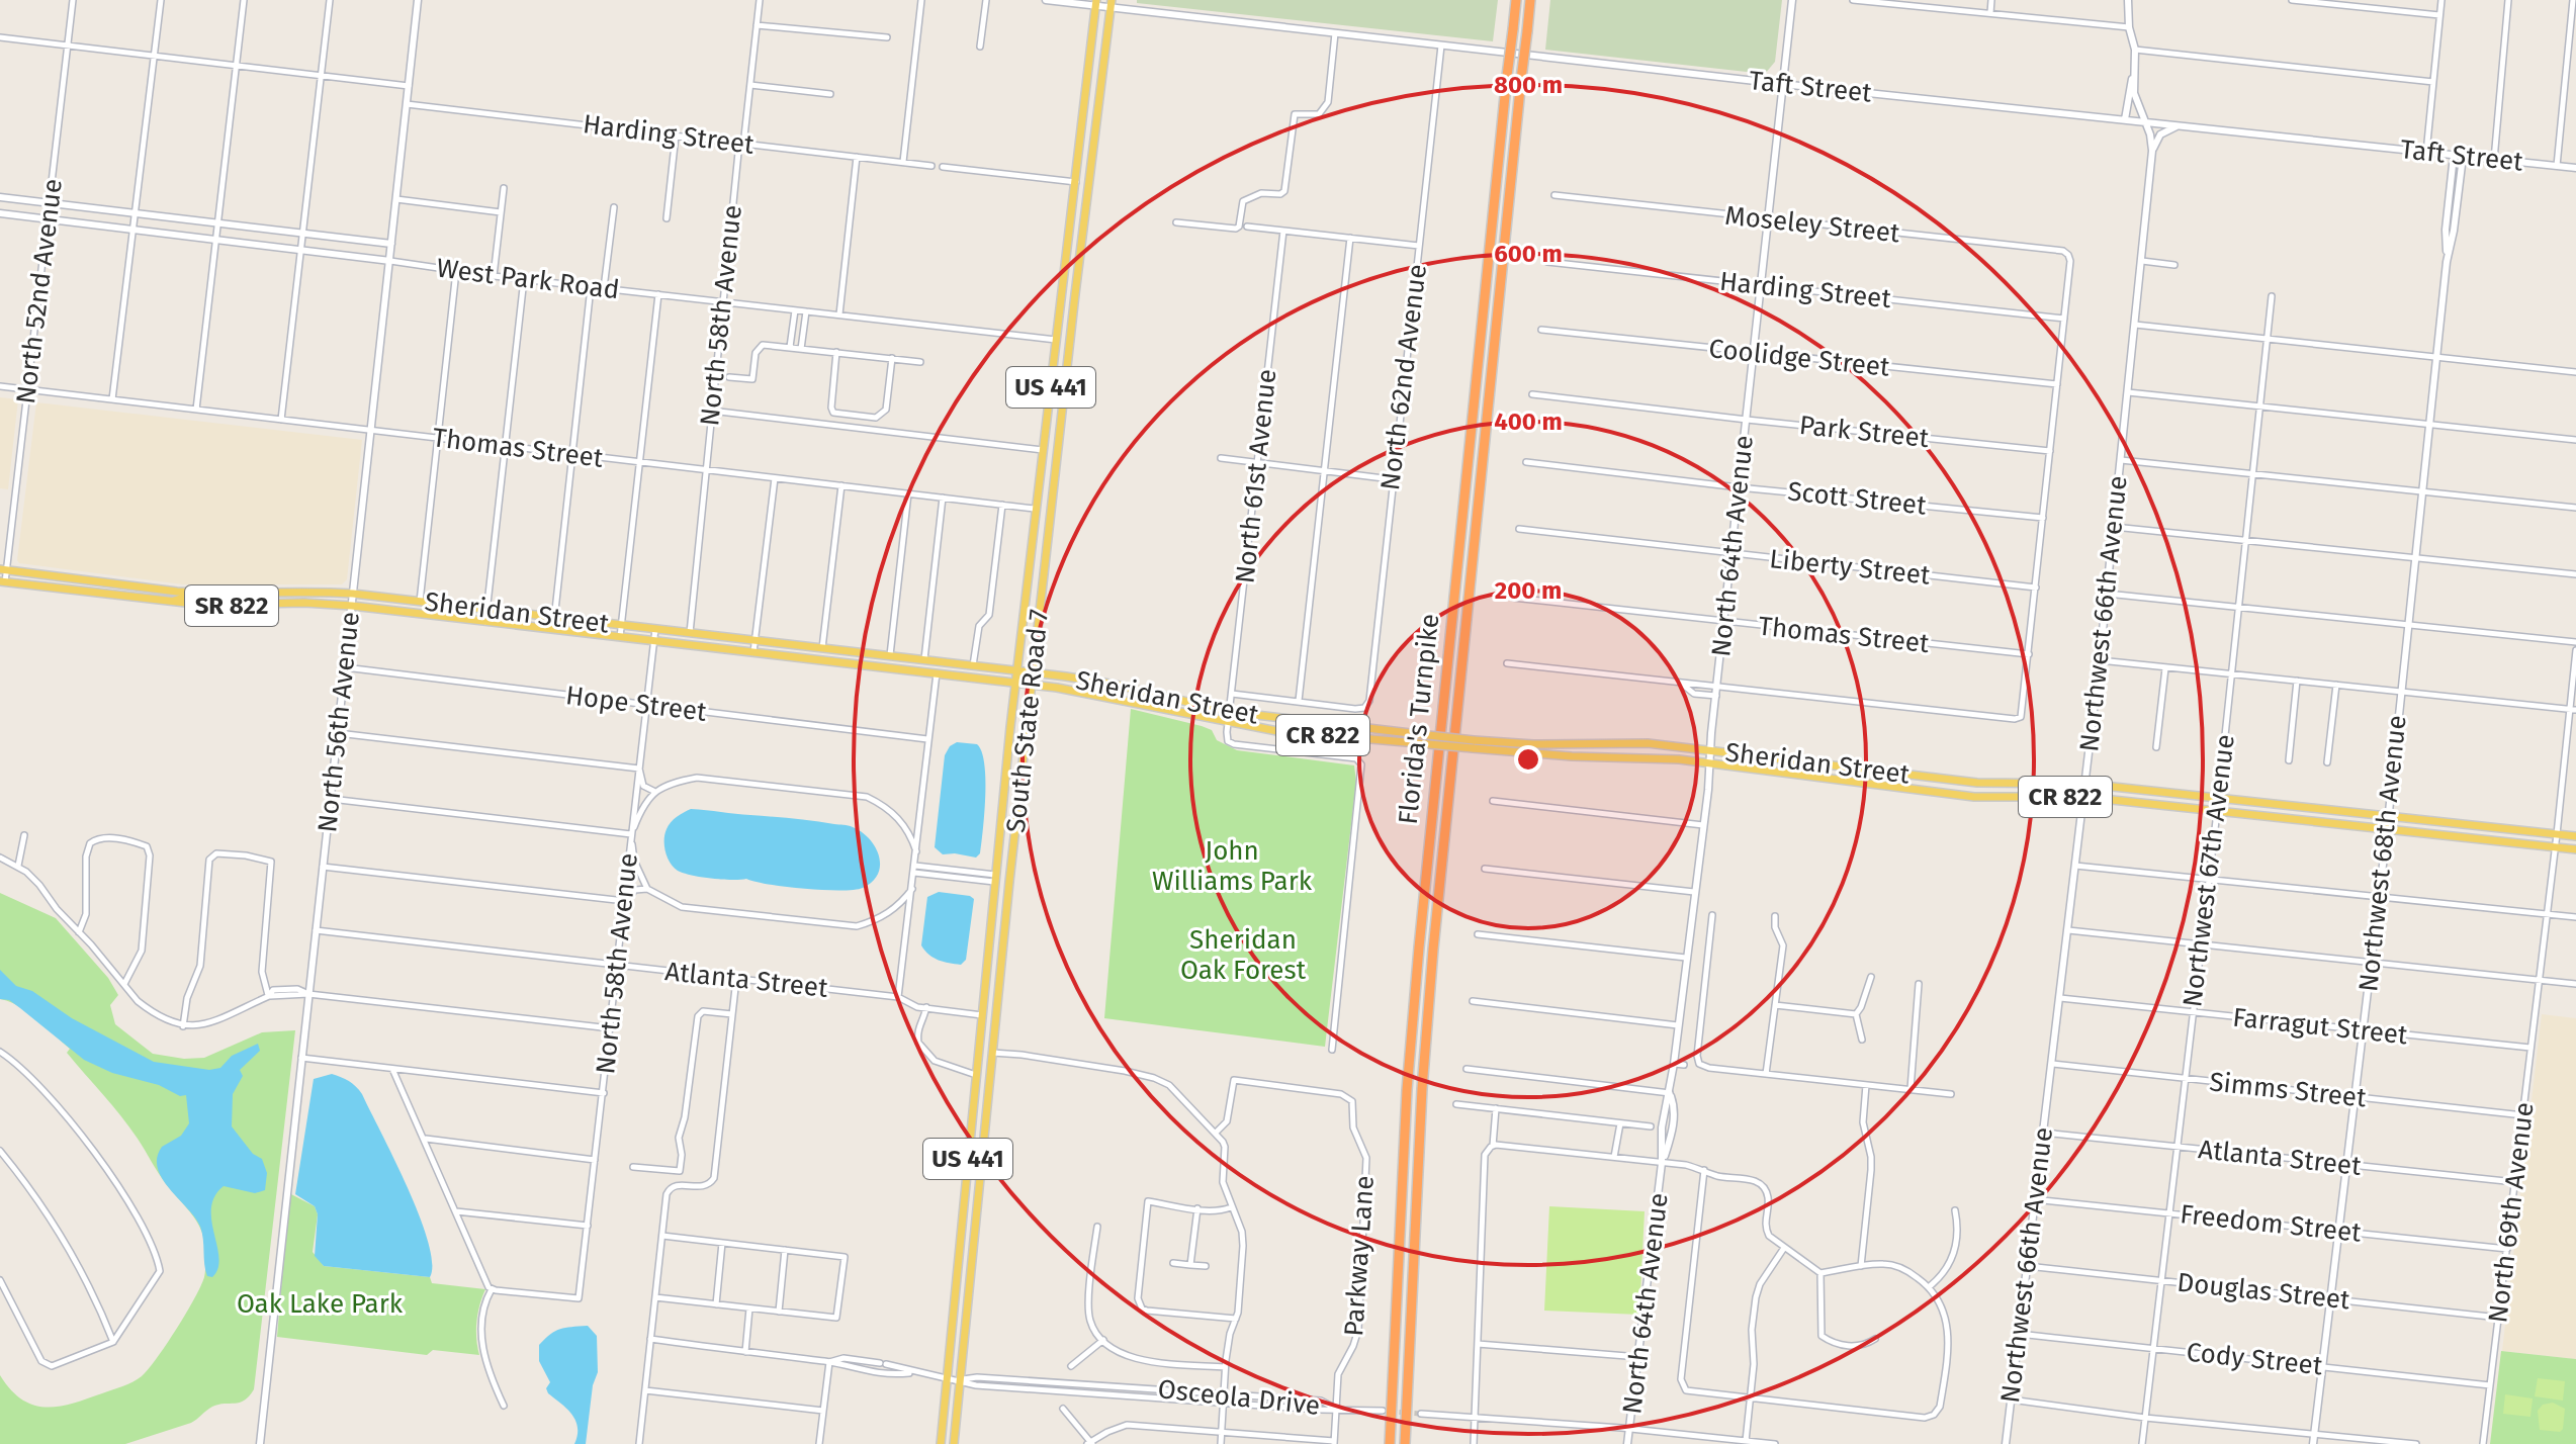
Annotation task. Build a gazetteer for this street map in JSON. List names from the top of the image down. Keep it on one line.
{"streets":{"highway":["Florida's Turnpike"],"main road":["US 441","SR 822","Sheridan Street","South State Road 7","CR 822"],"street":["Taft Street","Harding Street","Moseley Street","West Park Road","North 52nd Avenue","North 58th Avenue","Coolidge Street","North 62nd Avenue","Park Street","Thomas Street","North 61st Avenue","Scott Street","North 64th Avenue","Liberty Street","Northwest 66th Avenue","Hope Street","North 56th Avenue","Northwest 68th Avenue","Northwest 67th Avenue","Atlanta Street","Farragut Street","Simms Street","North 69th Avenue","Freedom Street","Parkway Lane","Douglas Street","Cody Street","Osceola Drive"]},"crossings":[["Taft Street","North 62nd Avenue"],["Taft Street","North 64th Avenue"],["Taft Street","Northwest 66th Avenue"],["Taft Street","South State Road 7"],["Taft Street","Northwest 68th Avenue"],["Harding Street","Moseley Street"],["Harding Street","North 58th Avenue"],["Harding Street","North 64th Avenue"],["Harding Street","North 56th Avenue"],["Moseley Street","North 64th Avenue"],["West Park Road","North 52nd Avenue"],["West Park Road","North 58th Avenue"],["West Park Road","South State Road 7"],["West Park Road","North 56th Avenue"],["North 52nd Avenue","Thomas Street"],["North 52nd Avenue","Sheridan Street"],["North 58th Avenue","Thomas Street"],["North 58th Avenue","Sheridan Street"],["North 58th Avenue","Hope Street"],["North 58th Avenue","Atlanta Street"],["Coolidge Street","North 64th Avenue"],["North 62nd Avenue","Sheridan Street"],["Park Street","North 64th Avenue"],["Thomas Street","North 64th Avenue"],["Thomas Street","South State Road 7"],["Thomas Street","North 56th Avenue"],["North 61st Avenue","Sheridan Street"],["Scott Street","North 64th Avenue"],["North 64th Avenue","Liberty Street"],["North 64th Avenue","Sheridan Street"],["Sheridan Street","Northwest 66th Avenue"],["Sheridan Street","South State Road 7"],["Sheridan Street","North 56th Avenue"],["Sheridan Street","Northwest 68th Avenue"],["Sheridan Street","Northwest 67th Avenue"],["Sheridan Street","North 69th Avenue"],["Northwest 66th Avenue","Atlanta Street"],["Northwest 66th Avenue","Farragut Street"],["Northwest 66th Avenue","Simms Street"],["Northwest 66th Avenue","Freedom Street"],["Northwest 66th Avenue","Douglas Street"],["Northwest 66th Avenue","Cody Street"],["Hope Street","North 56th Avenue"],["South State Road 7","Atlanta Street"],["South State Road 7","Osceola Drive"],["North 56th Avenue","Atlanta Street"],["Northwest 68th Avenue","Atlanta Street"],["Northwest 68th Avenue","Farragut Street"],["Northwest 68th Avenue","Simms Street"],["Northwest 68th Avenue","Freedom Street"],["Northwest 68th Avenue","Douglas Street"],["Northwest 68th Avenue","Cody Street"],["Northwest 67th Avenue","Atlanta Street"],["Northwest 67th Avenue","Farragut Street"],["Northwest 67th Avenue","Simms Street"],["Northwest 67th Avenue","Freedom Street"],["Northwest 67th Avenue","Douglas Street"],["Northwest 67th Avenue","Cody Street"],["Atlanta Street","North 69th Avenue"],["Farragut Street","North 69th Avenue"],["Simms Street","North 69th Avenue"],["North 69th Avenue","Freedom Street"],["North 69th Avenue","Douglas Street"],["North 69th Avenue","Cody Street"],["Parkway Lane","Osceola Drive"]],"parks":["John Williams Park","Sheridan Oak Forest","Oak Lake Park"],"rings":["800 m","600 m","400 m","200 m"]}
